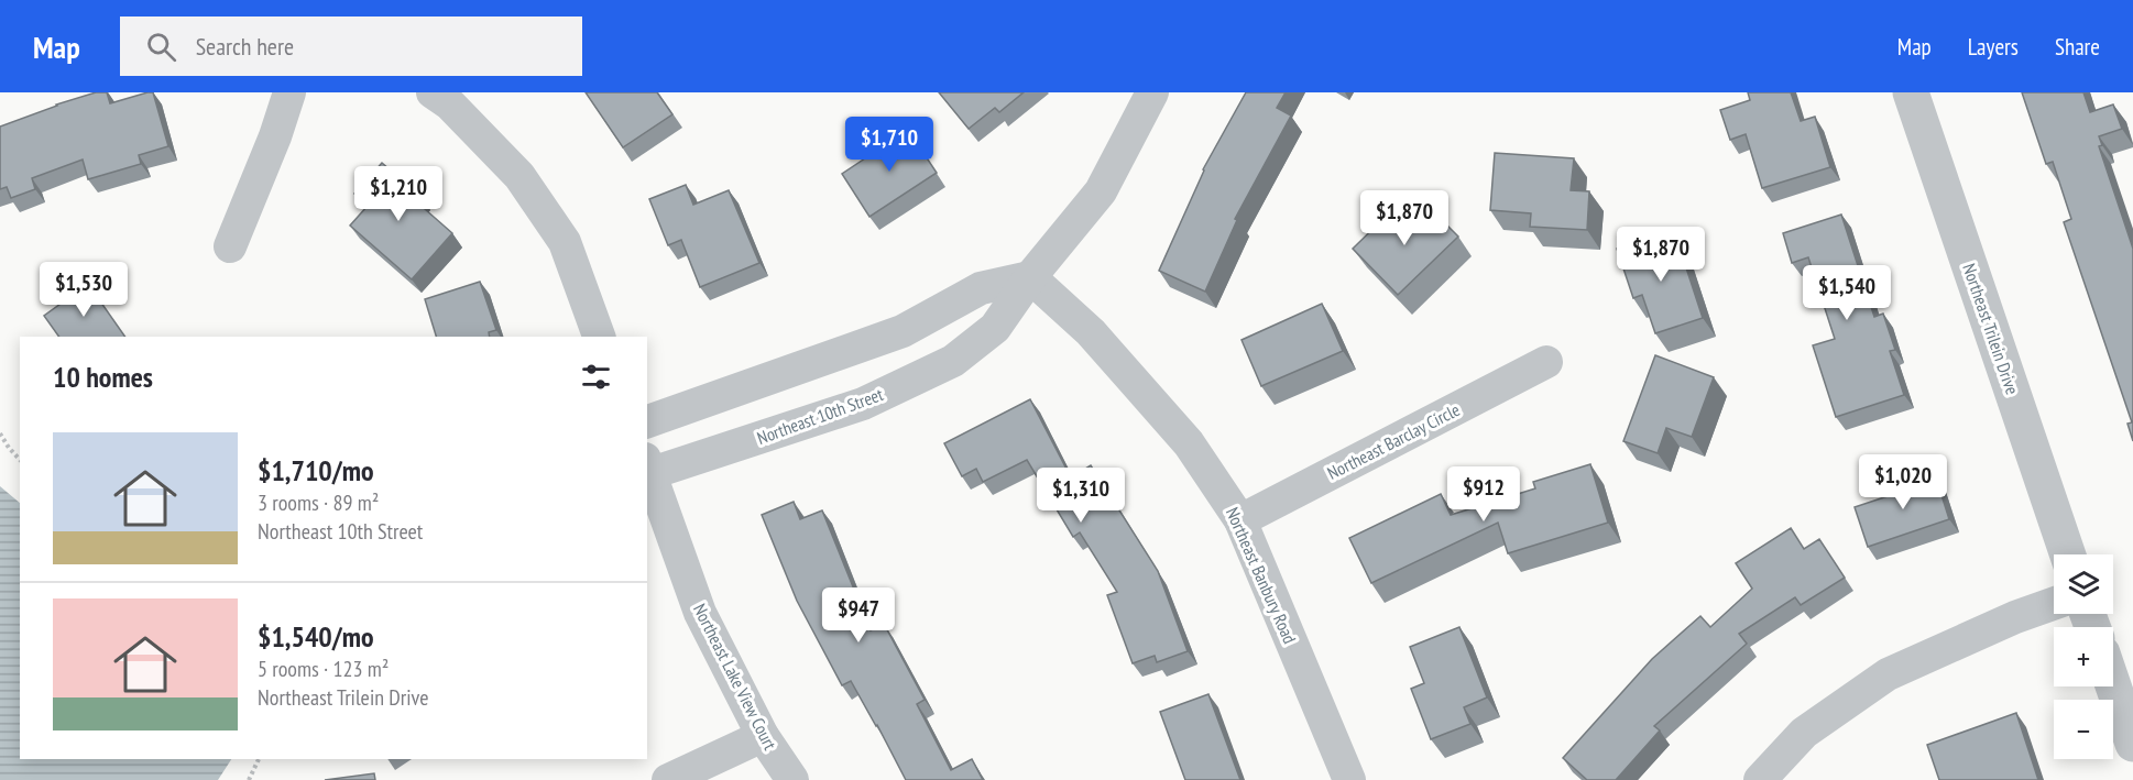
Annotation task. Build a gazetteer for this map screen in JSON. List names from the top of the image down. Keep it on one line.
{"streets":{"street":["Northeast Trilein Drive","Northeast 10th Street","Northeast Barclay Circle","Northeast Banbury Road","Northeast Lake View Court"]},"crossings":[["Northeast 10th Street","Northeast Banbury Road"],["Northeast 10th Street","Northeast Lake View Court"],["Northeast Barclay Circle","Northeast Banbury Road"]],"page":{"header":"Map","search":"Search here","nav":["Map","Layers","Share"],"price":["$1,710","$1,210","$1,870","$1,870","$1,530","$1,540","$1,020","$912","$1,310","$947"],"heading":"10 homes","list":[{"name":"$1,710/mo","note":"3 rooms · 89 m² · Northeast 10th Street"},{"name":"$1,540/mo","note":"5 rooms · 123 m² · Northeast Trilein Drive"}],"map_buttons":["+","−"]}}
